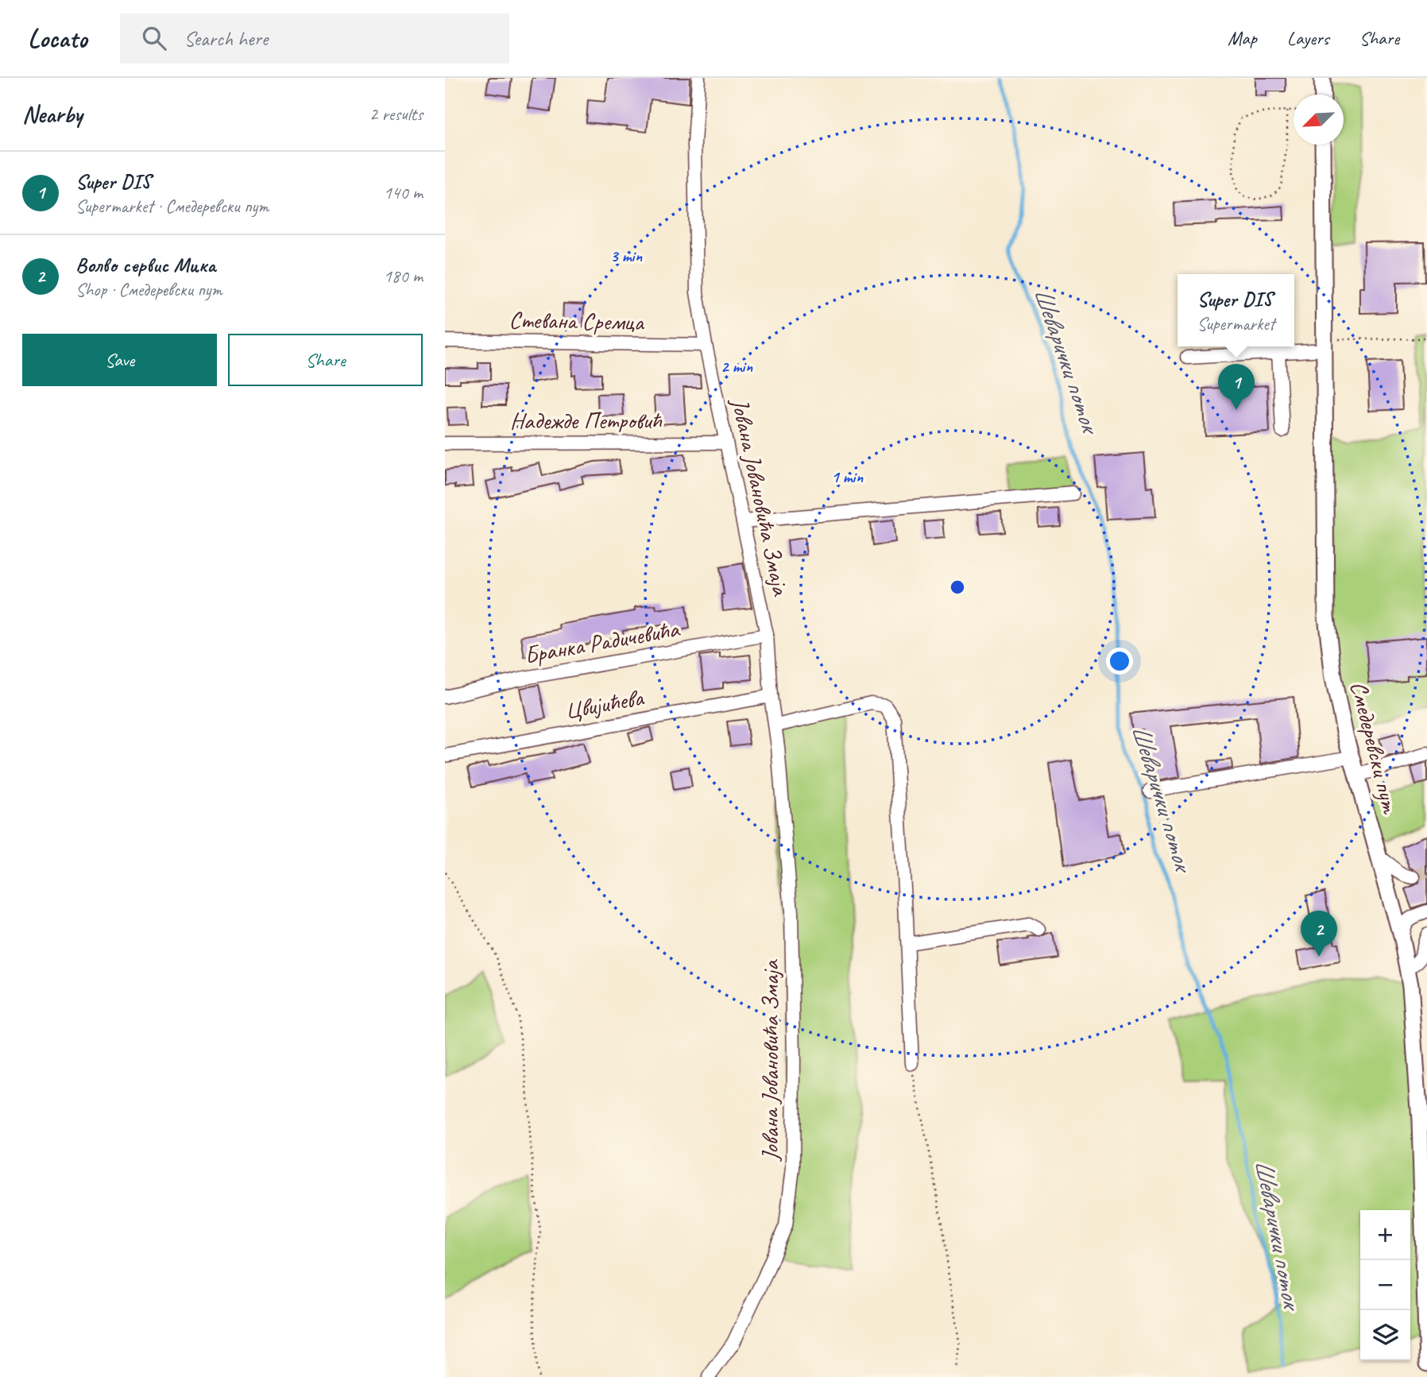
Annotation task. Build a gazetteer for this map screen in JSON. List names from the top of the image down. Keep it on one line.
{"streets":{"main road":["Смедеревски пут"],"street":["Стевана Сремца","Надежде Петровић","Јована Јовановића Змаја","Бранка Радичевића","Цвијићева"]},"crossings":[["Стевана Сремца","Јована Јовановића Змаја"],["Надежде Петровић","Јована Јовановића Змаја"],["Јована Јовановића Змаја","Бранка Радичевића"],["Јована Јовановића Змаја","Цвијићева"]],"water":["Шеварички поток"],"north":"bottom left","page":{"header":"Locato","search":"Search here","nav":["Map","Layers","Share"],"heading":["Nearby","2 results"],"list":[{"mark":"1","name":"Super DIS","note":"Supermarket · Смедеревски пут","value":"140 m"},{"mark":"2","name":"Волво сервис Мика","note":"Shop · Смедеревски пут","value":"180 m"}],"popup":["Super DIS","Supermarket"],"buttons":["Save","Share"],"pins":["1","2"],"map_buttons":["+","−"]},"rings":["3 min","2 min","1 min"]}
